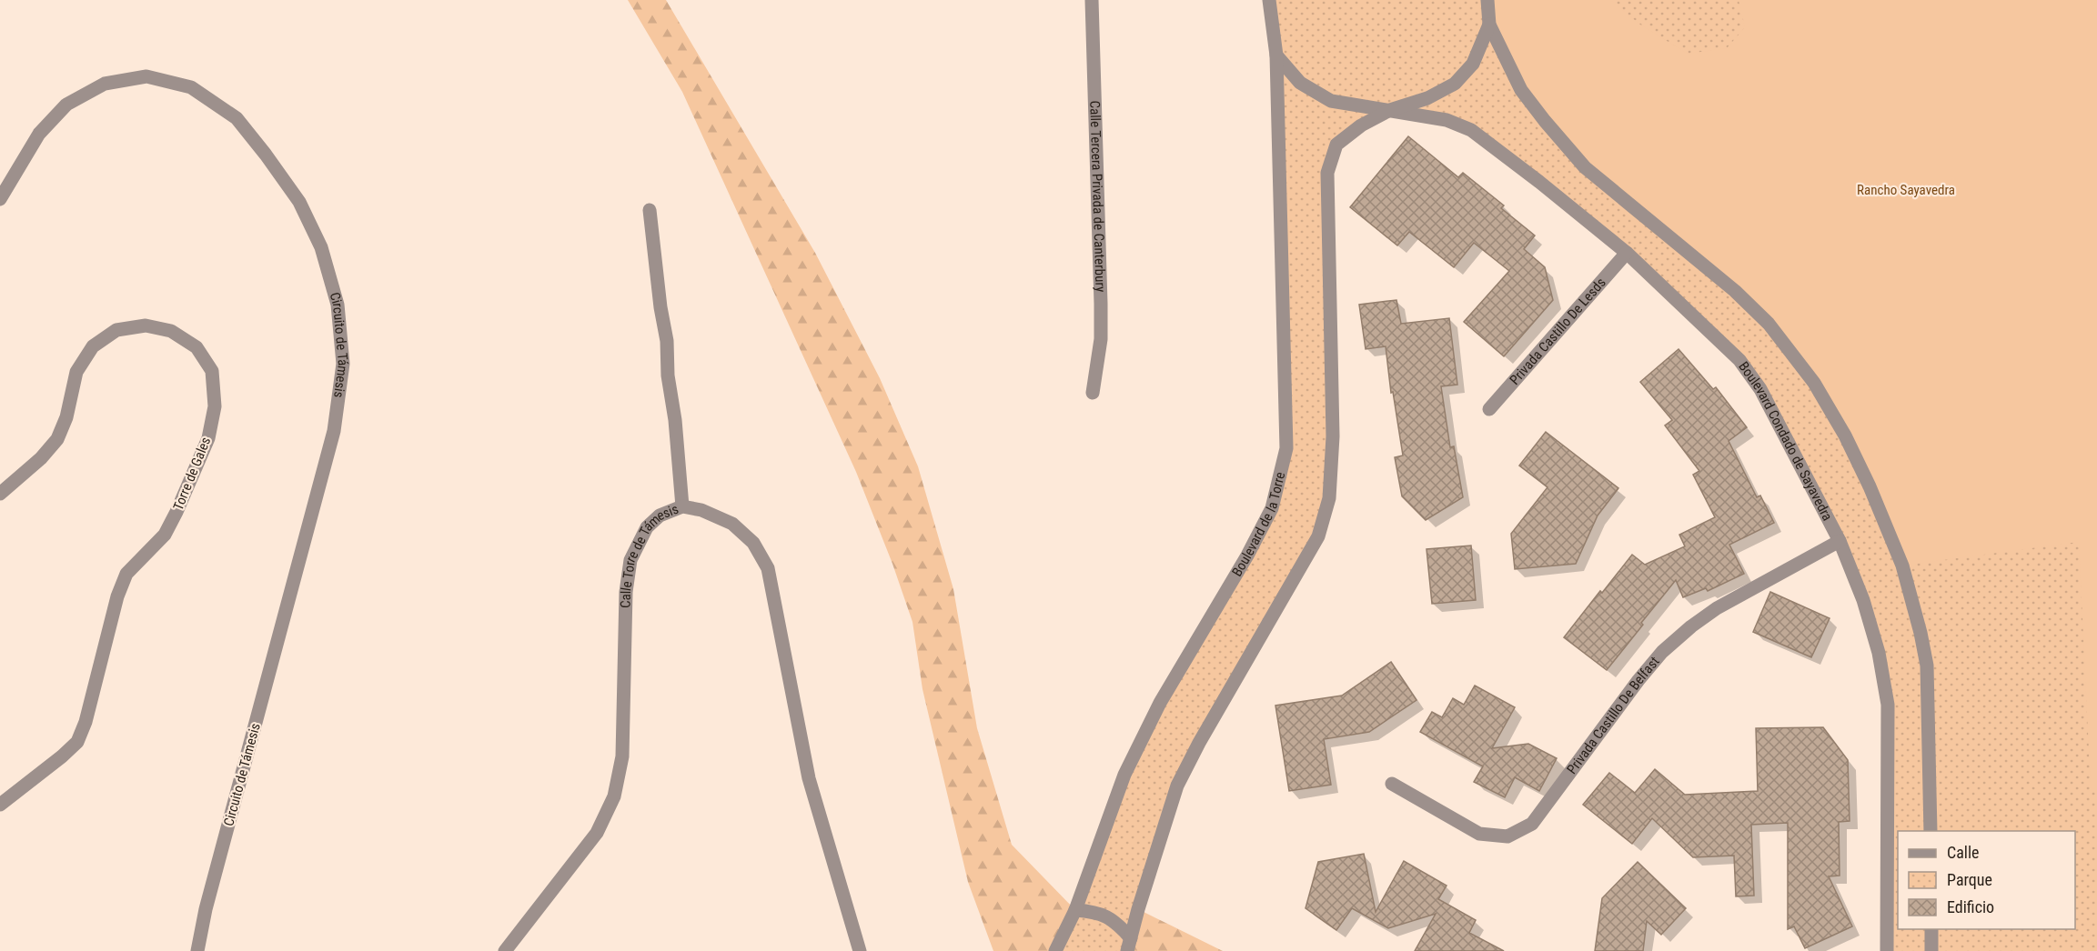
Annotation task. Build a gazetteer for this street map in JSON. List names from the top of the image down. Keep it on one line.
{"streets":{"street":["Calle Tercera Privada de Canterbury","Privada Castillo De Lesds","Circuito de Támesis","Boulevard Condado de Sayavedra","Torre de Gales","Boulevard de la Torre","Calle Torre de Támesis","Privada Castillo De Belfast"]},"crossings":[["Privada Castillo De Lesds","Boulevard Condado de Sayavedra"],["Boulevard Condado de Sayavedra","Boulevard de la Torre"],["Boulevard Condado de Sayavedra","Privada Castillo De Belfast"]],"parks":["Rancho Sayavedra"],"legend":["Calle","Parque","Edificio"]}
